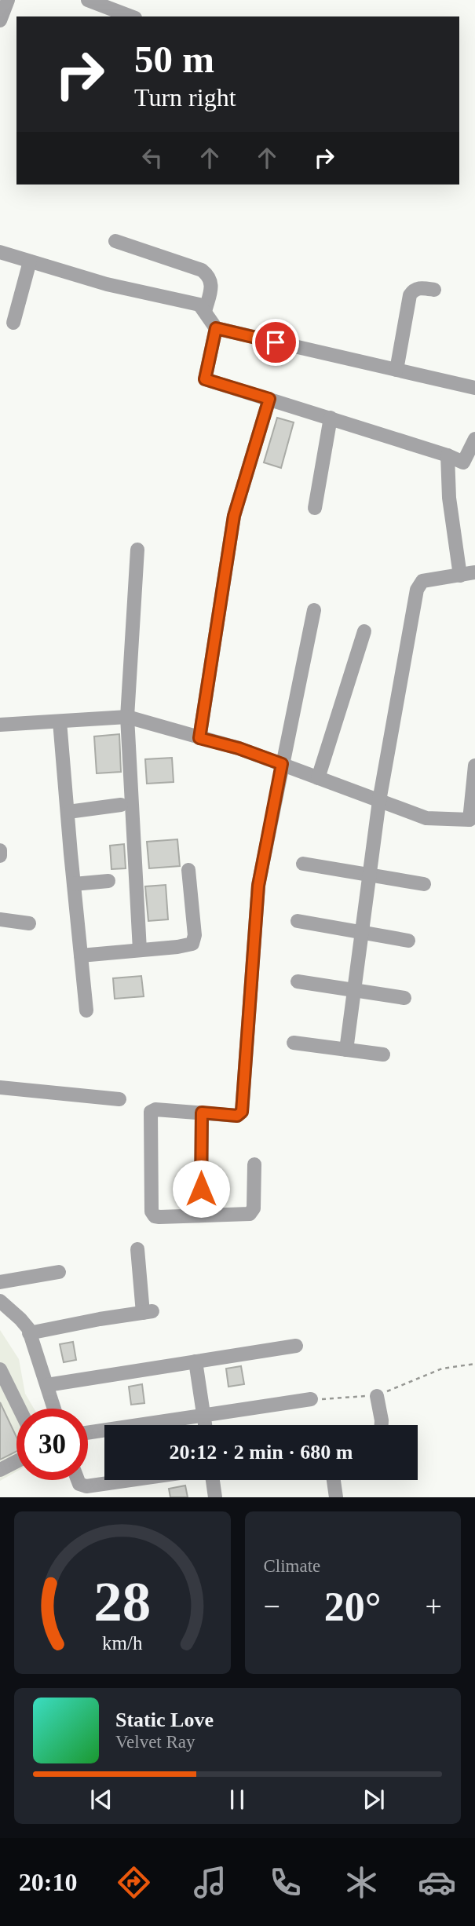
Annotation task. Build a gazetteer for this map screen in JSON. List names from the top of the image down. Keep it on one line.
{"page":{"turn":["50 m","Turn right"],"limit":"30","trip":"20:12 · 2 min · 680 m","tile":"Climate","heat":["−","20°","+"],"song":["Static Love","Velvet Ray"],"tabs":"20:10","gauge":["28","km/h"]}}
